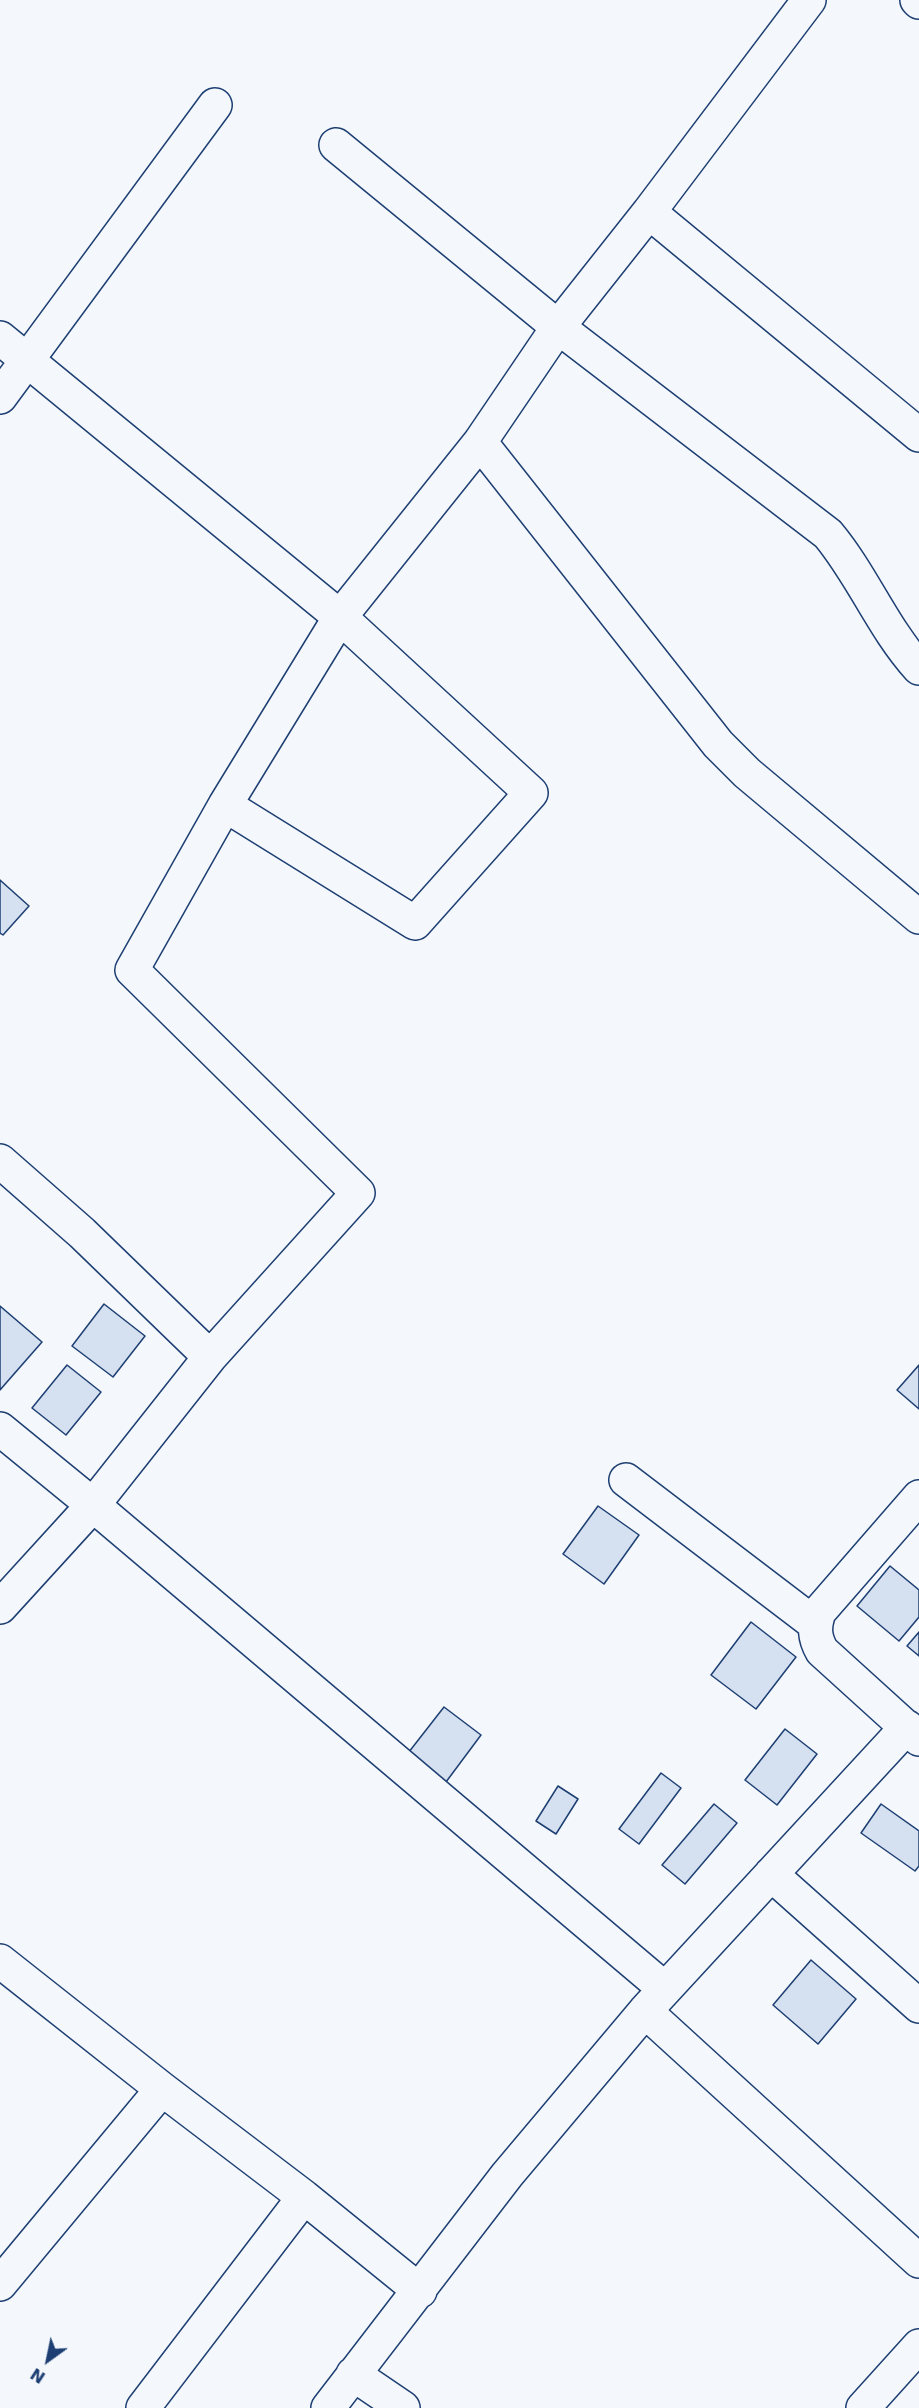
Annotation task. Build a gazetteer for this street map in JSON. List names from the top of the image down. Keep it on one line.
{"north":"bottom left"}
